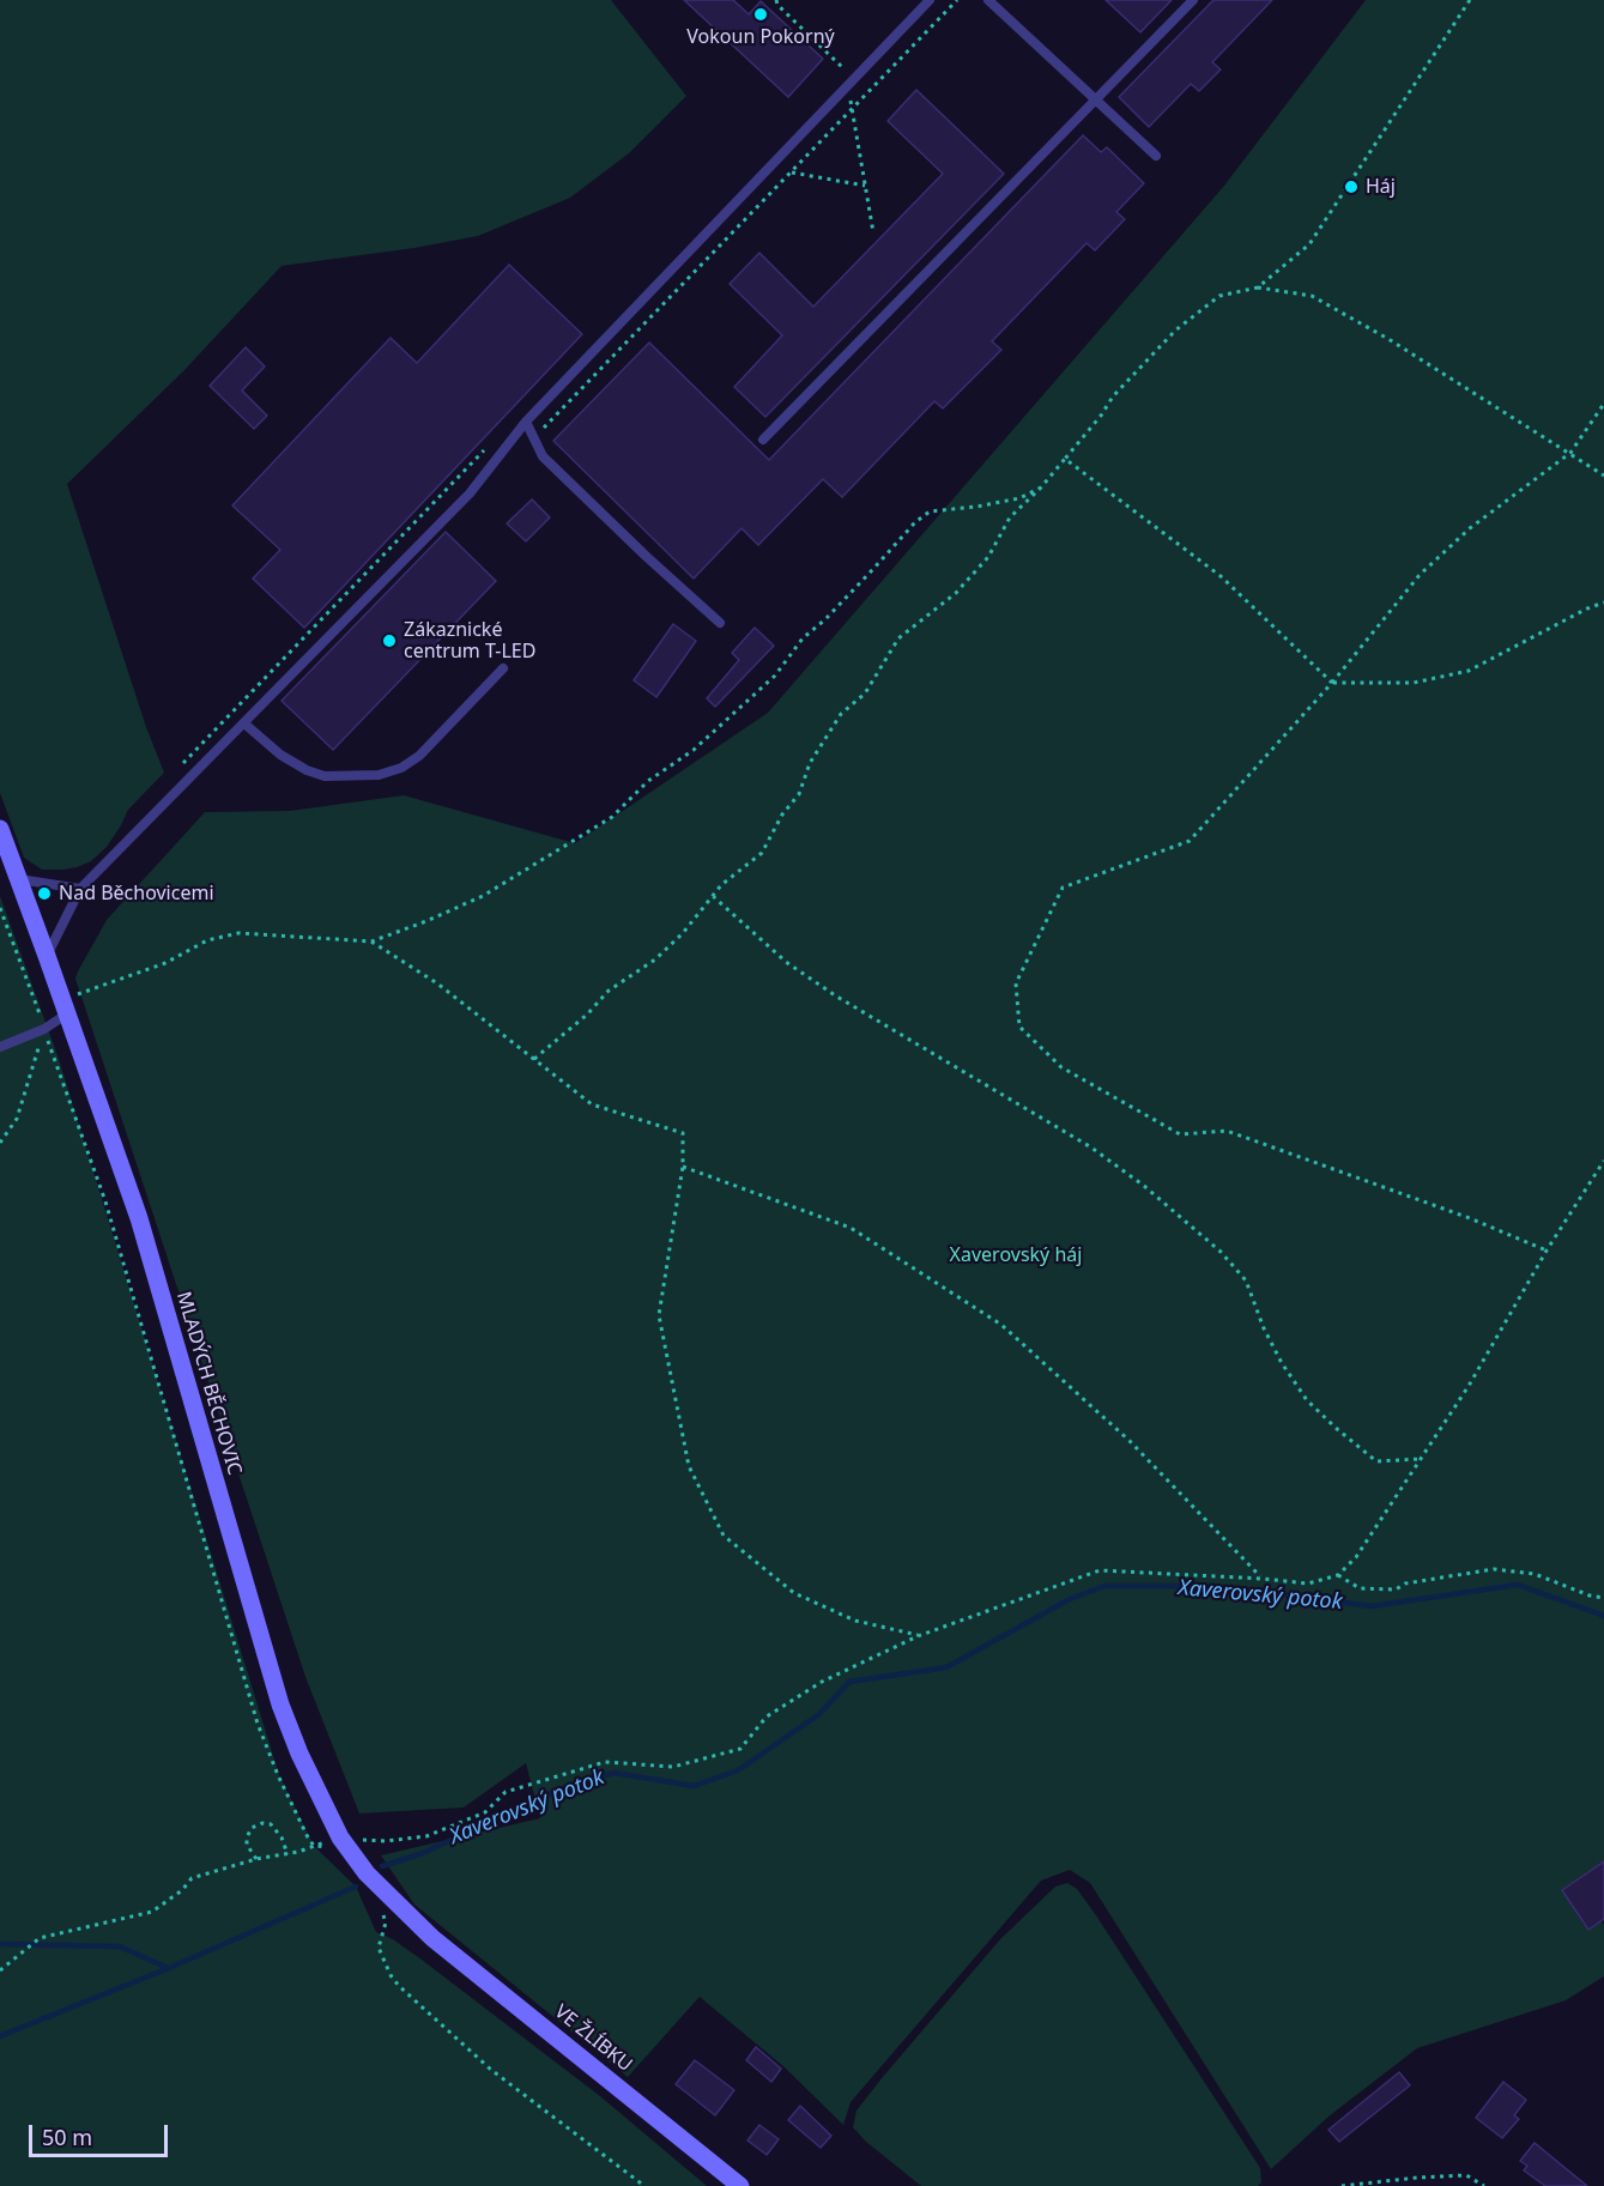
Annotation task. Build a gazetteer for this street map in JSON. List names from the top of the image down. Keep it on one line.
{"streets":{"street":["MLADÝCH BĚCHOVIC","VE ŽLÍBKU"]},"crossings":[["MLADÝCH BĚCHOVIC","VE ŽLÍBKU"]],"water":["Xaverovský potok"],"parks":["Xaverovský háj"],"places":["Vokoun Pokorný","Háj","Zákaznické centrum T-LED","Nad Běchovicemi"],"scale_bar":"50 m"}
